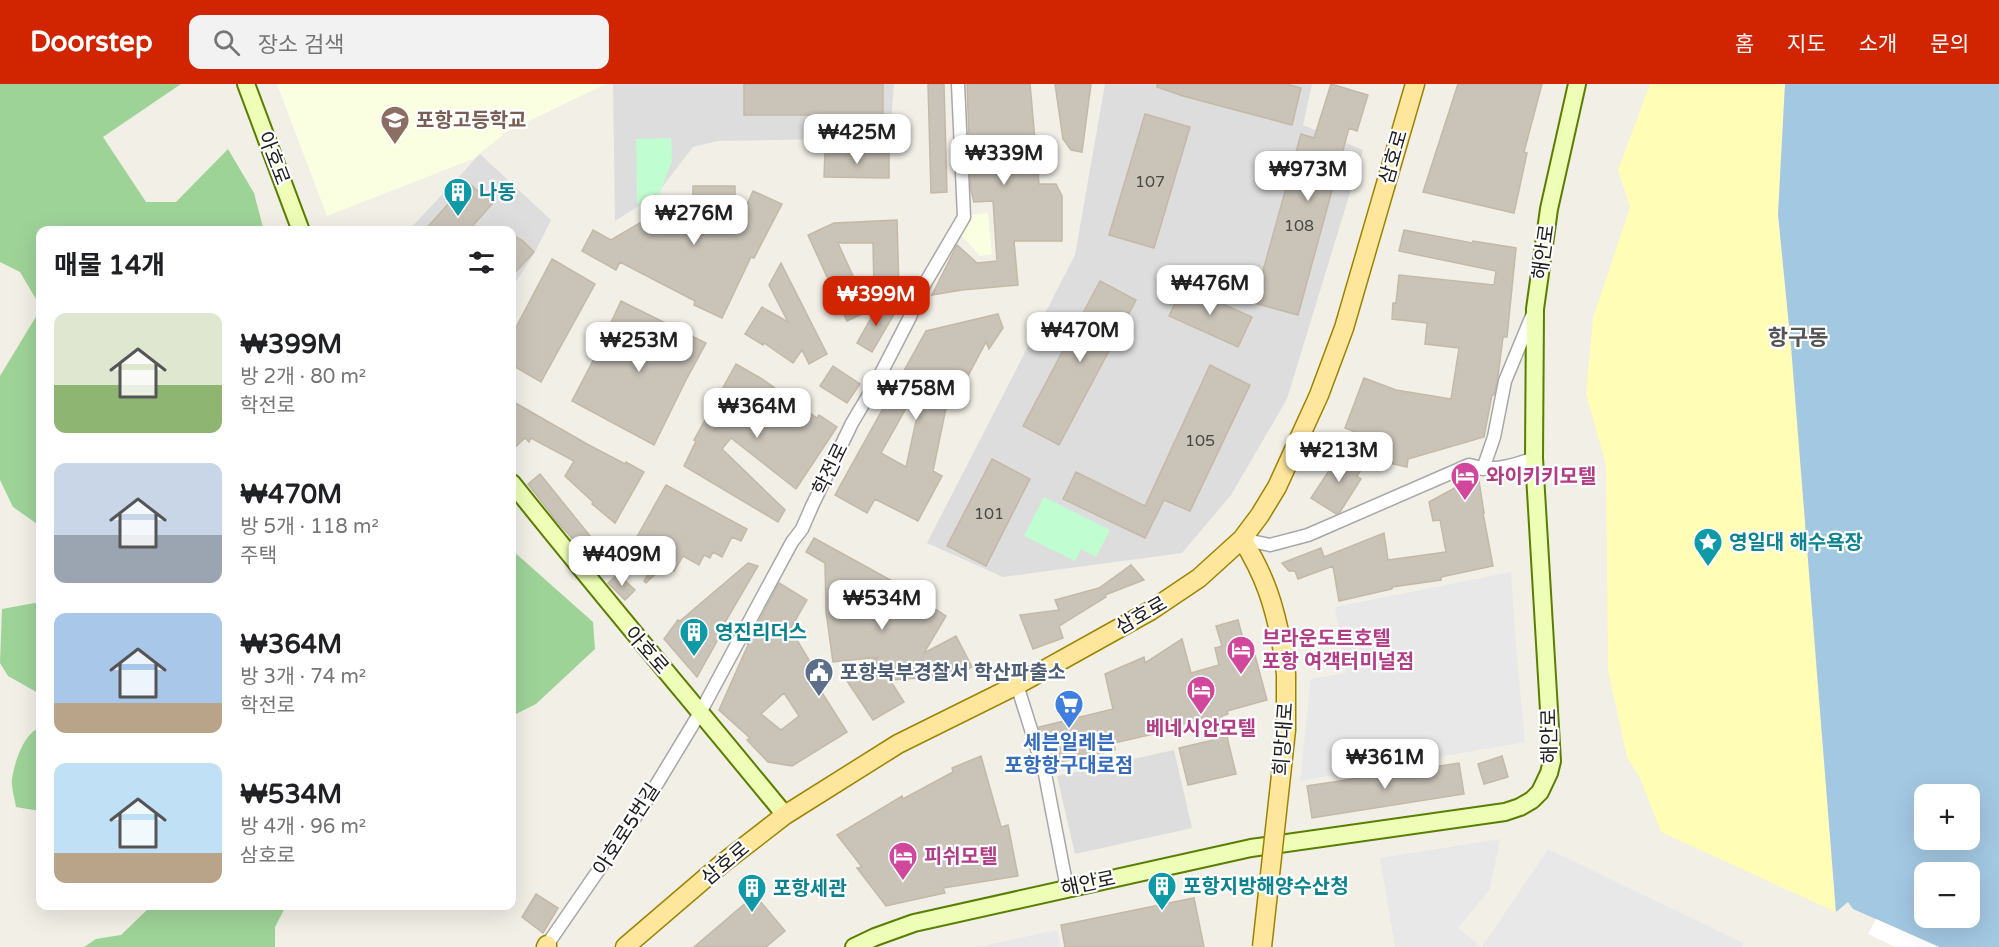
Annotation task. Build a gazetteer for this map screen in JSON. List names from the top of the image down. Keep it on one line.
{"streets":{"main road":["삼호로","희망대로"],"street":["아호로","해안로","학전로","아호로5번길"]},"crossings":[["삼호로","아호로"],["삼호로","희망대로"],["아호로","학전로"],["아호로","아호로5번길"],["학전로","아호로5번길"]],"districts":["항구동"],"places":{"school or university":["포항고등학교"],"building":["나동","영진리더스","포항지방해양수산청","포항세관"],"hotel":["와이키키모텔","브라운도트호텔 포항 여객터미널점","베네시안모텔","피쉬모텔"],"place":["영일대 해수욕장"],"public building":["포항북부경찰서 학산파출소"],"supermarket":["세븐일레븐 포항항구대로점"]},"house_numbers":["107","108","105","101"],"page":{"header":"Doorstep","search":"장소 검색","nav":["홈","지도","소개","문의"],"price":["₩425M","₩339M","₩973M","₩276M","₩476M","₩399M","₩470M","₩253M","₩758M","₩364M","₩213M","₩409M","₩534M","₩361M"],"heading":"매물 14개","list":[{"name":"₩399M","note":"방 2개 · 80 m² · 학전로"},{"name":"₩470M","note":"방 5개 · 118 m² · 주택"},{"name":"₩364M","note":"방 3개 · 74 m² · 학전로"},{"name":"₩534M","note":"방 4개 · 96 m² · 삼호로"}],"map_buttons":["+","−"]}}
